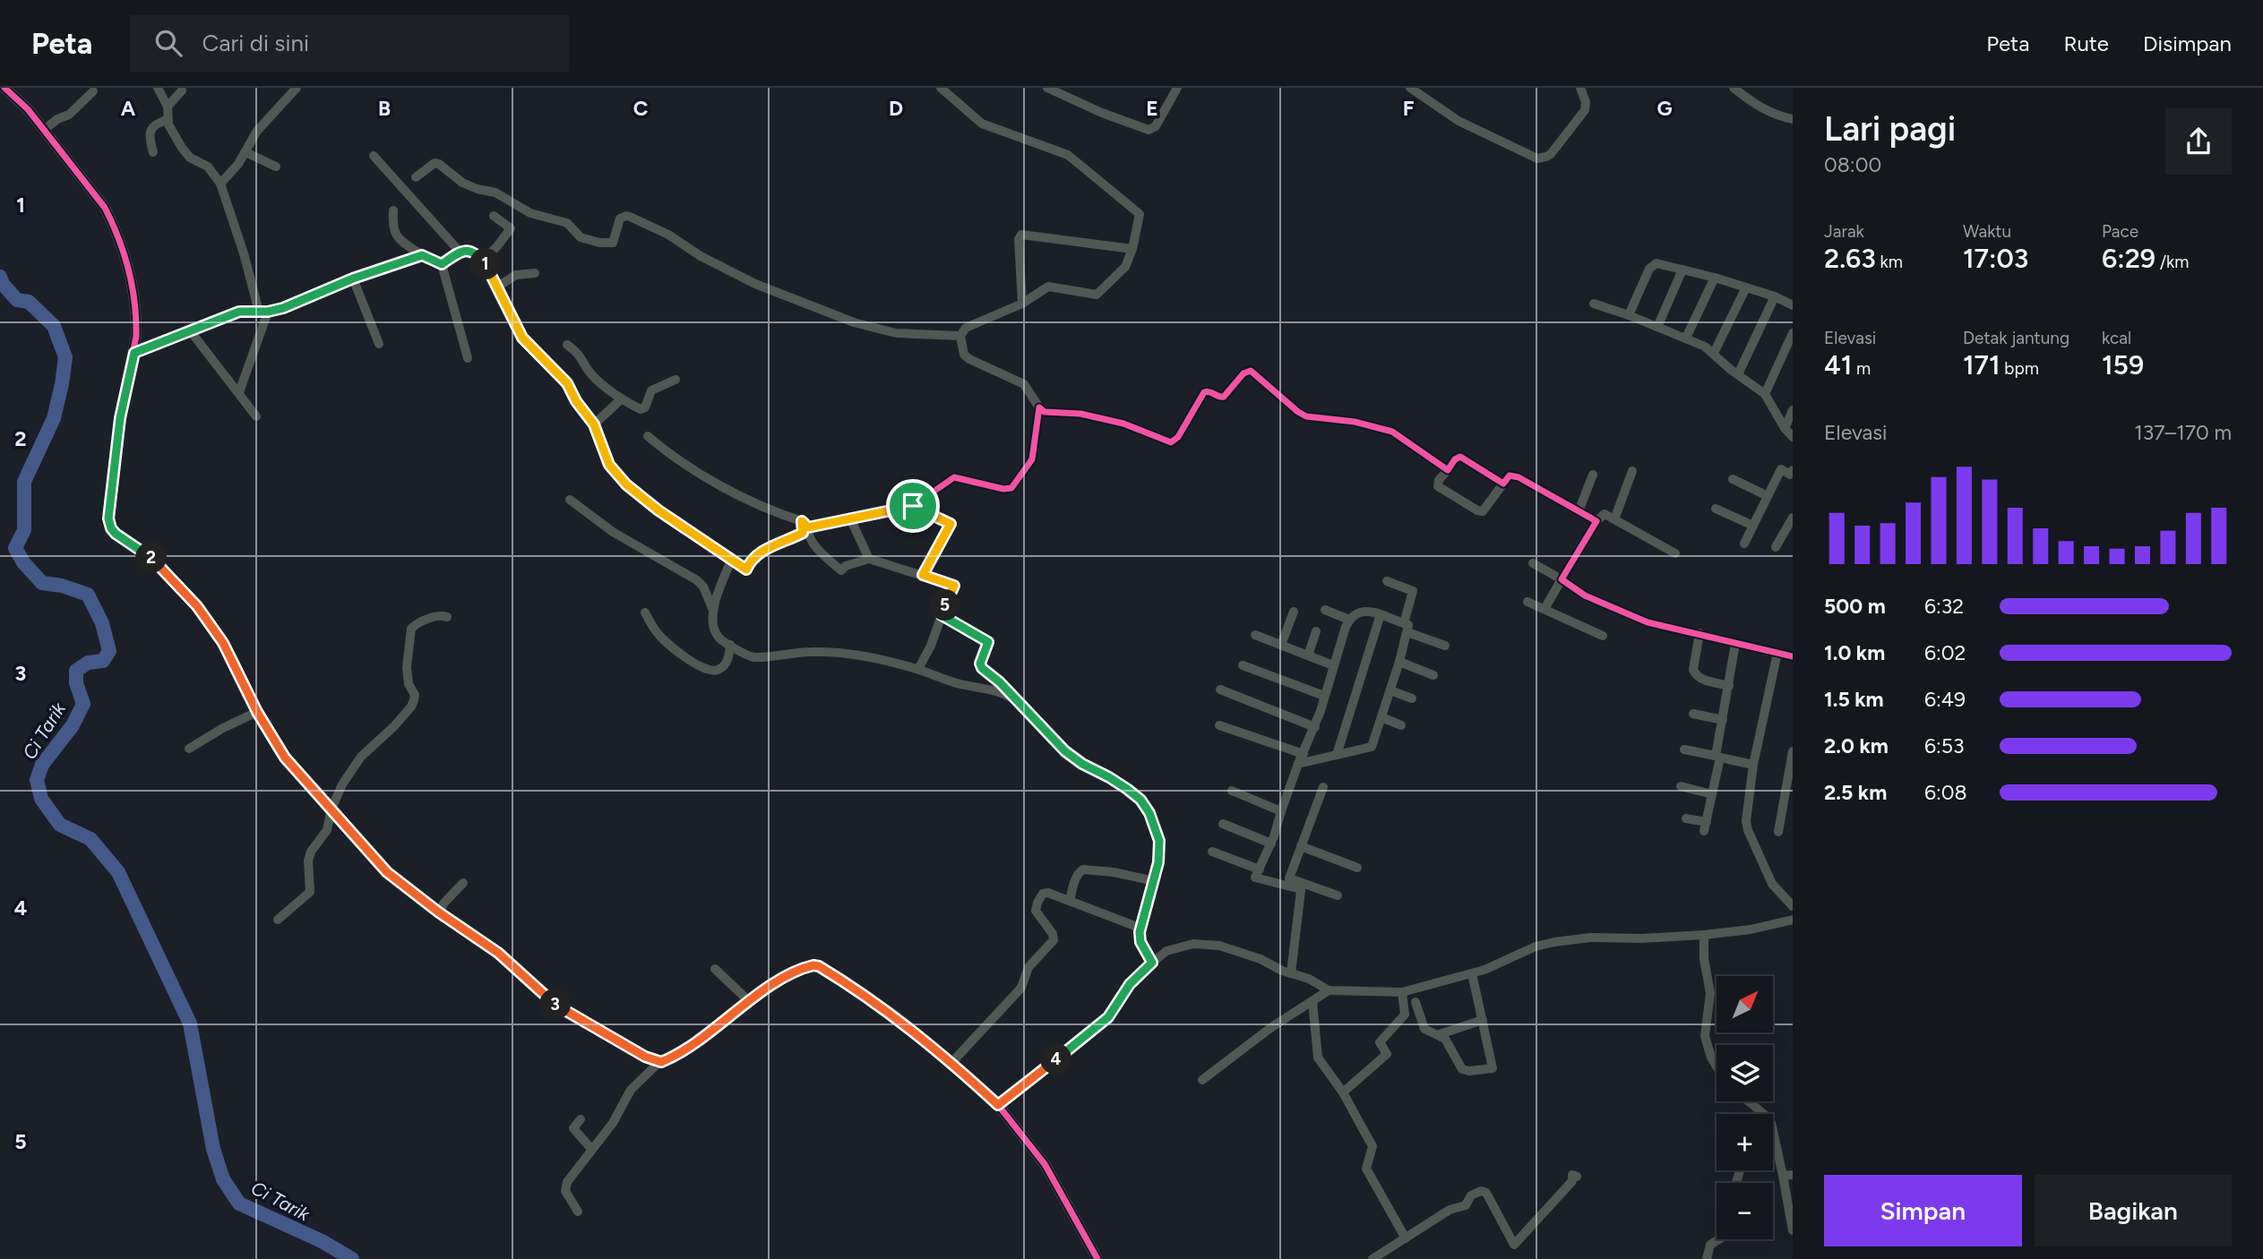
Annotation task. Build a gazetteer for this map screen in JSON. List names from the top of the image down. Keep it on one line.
{"water":["Ci Tarik"],"north":"top right","page":{"header":"Peta","search":"Cari di sini","nav":["Peta","Rute","Disimpan"],"heading":["Lari pagi","08:00"],"stats":[["Jarak","2.63 km"],["Waktu","17:03"],["Pace","6:29 /km"],["Elevasi","41 m"],["Detak jantung","171 bpm"],["kcal","159"]],"pins":["1","2","5","3","4"],"chart":["Elevasi","137–170 m"],"list":[{"name":"500 m","note":"6:32"},{"name":"1.0 km","note":"6:02"},{"name":"1.5 km","note":"6:49"},{"name":"2.0 km","note":"6:53"},{"name":"2.5 km","note":"6:08"}],"map_buttons":["+","−"],"buttons":["Simpan","Bagikan"]},"grid":{"columns":["A","B","C","D","E","F","G"],"rows":["1","2","3","4","5"]}}
